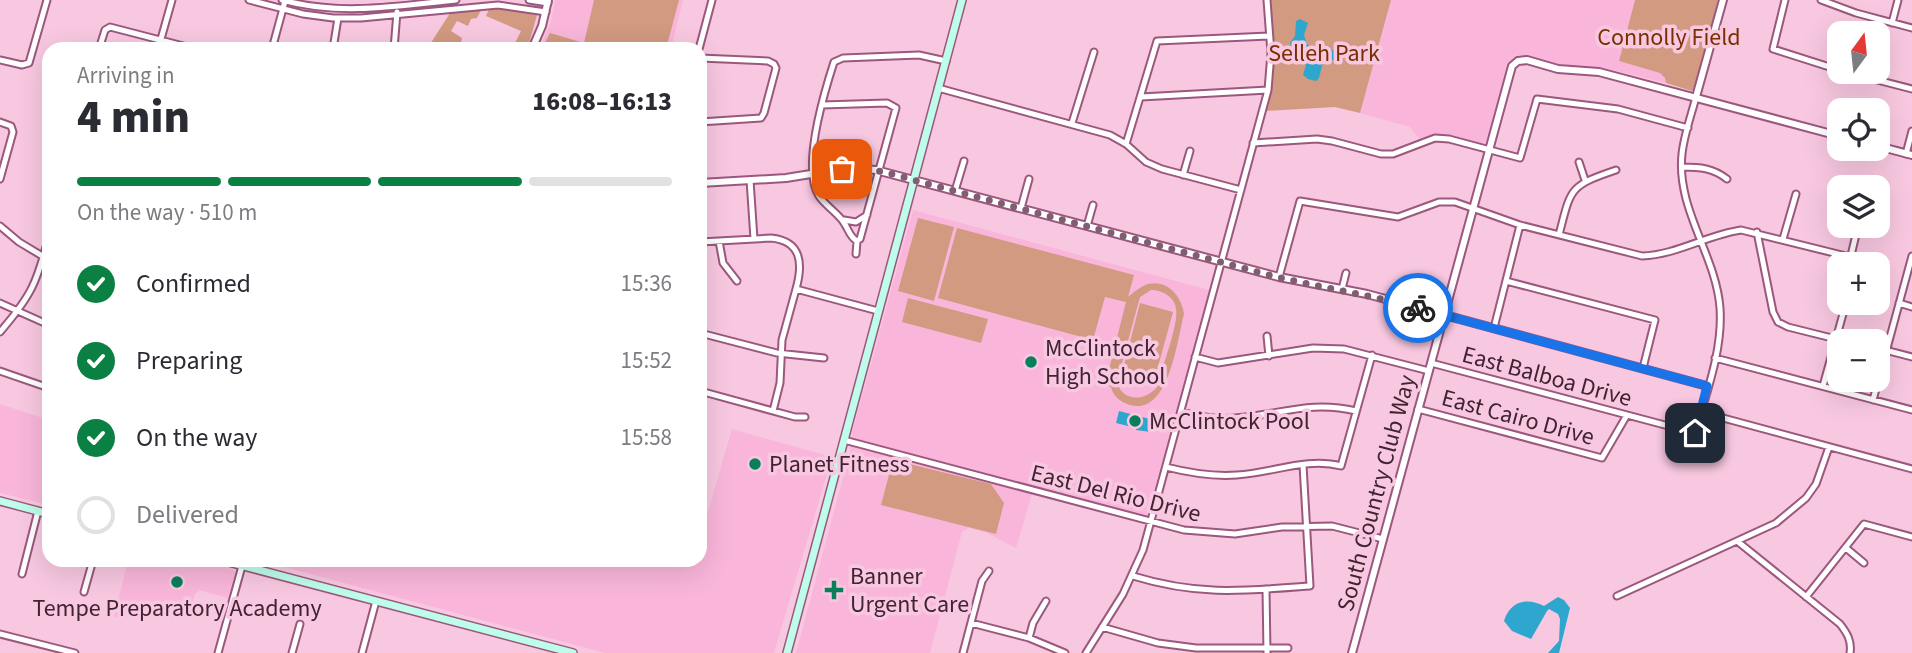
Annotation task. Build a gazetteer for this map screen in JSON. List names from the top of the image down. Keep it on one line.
{"streets":{"street":["East Balboa Drive","East Cairo Drive","East Del Rio Drive","South Country Club Way"]},"crossings":[["East Balboa Drive","East Cairo Drive"],["East Balboa Drive","South Country Club Way"],["East Cairo Drive","South Country Club Way"],["East Del Rio Drive","South Country Club Way"]],"parks":["Connolly Field","Selleh Park"],"places":{"other":["McClintock High School","McClintock Pool","Planet Fitness","Tempe Preparatory Academy"],"health":["Banner Urgent Care"]},"north":"top","page":{"map_buttons":["+","−"],"heading":["4 min","Arriving in","16:08–16:13"],"bar":"On the way · 510 m","list":[["Confirmed","15:36"],["Preparing","15:52"],["On the way","15:58"],"Delivered"]}}
